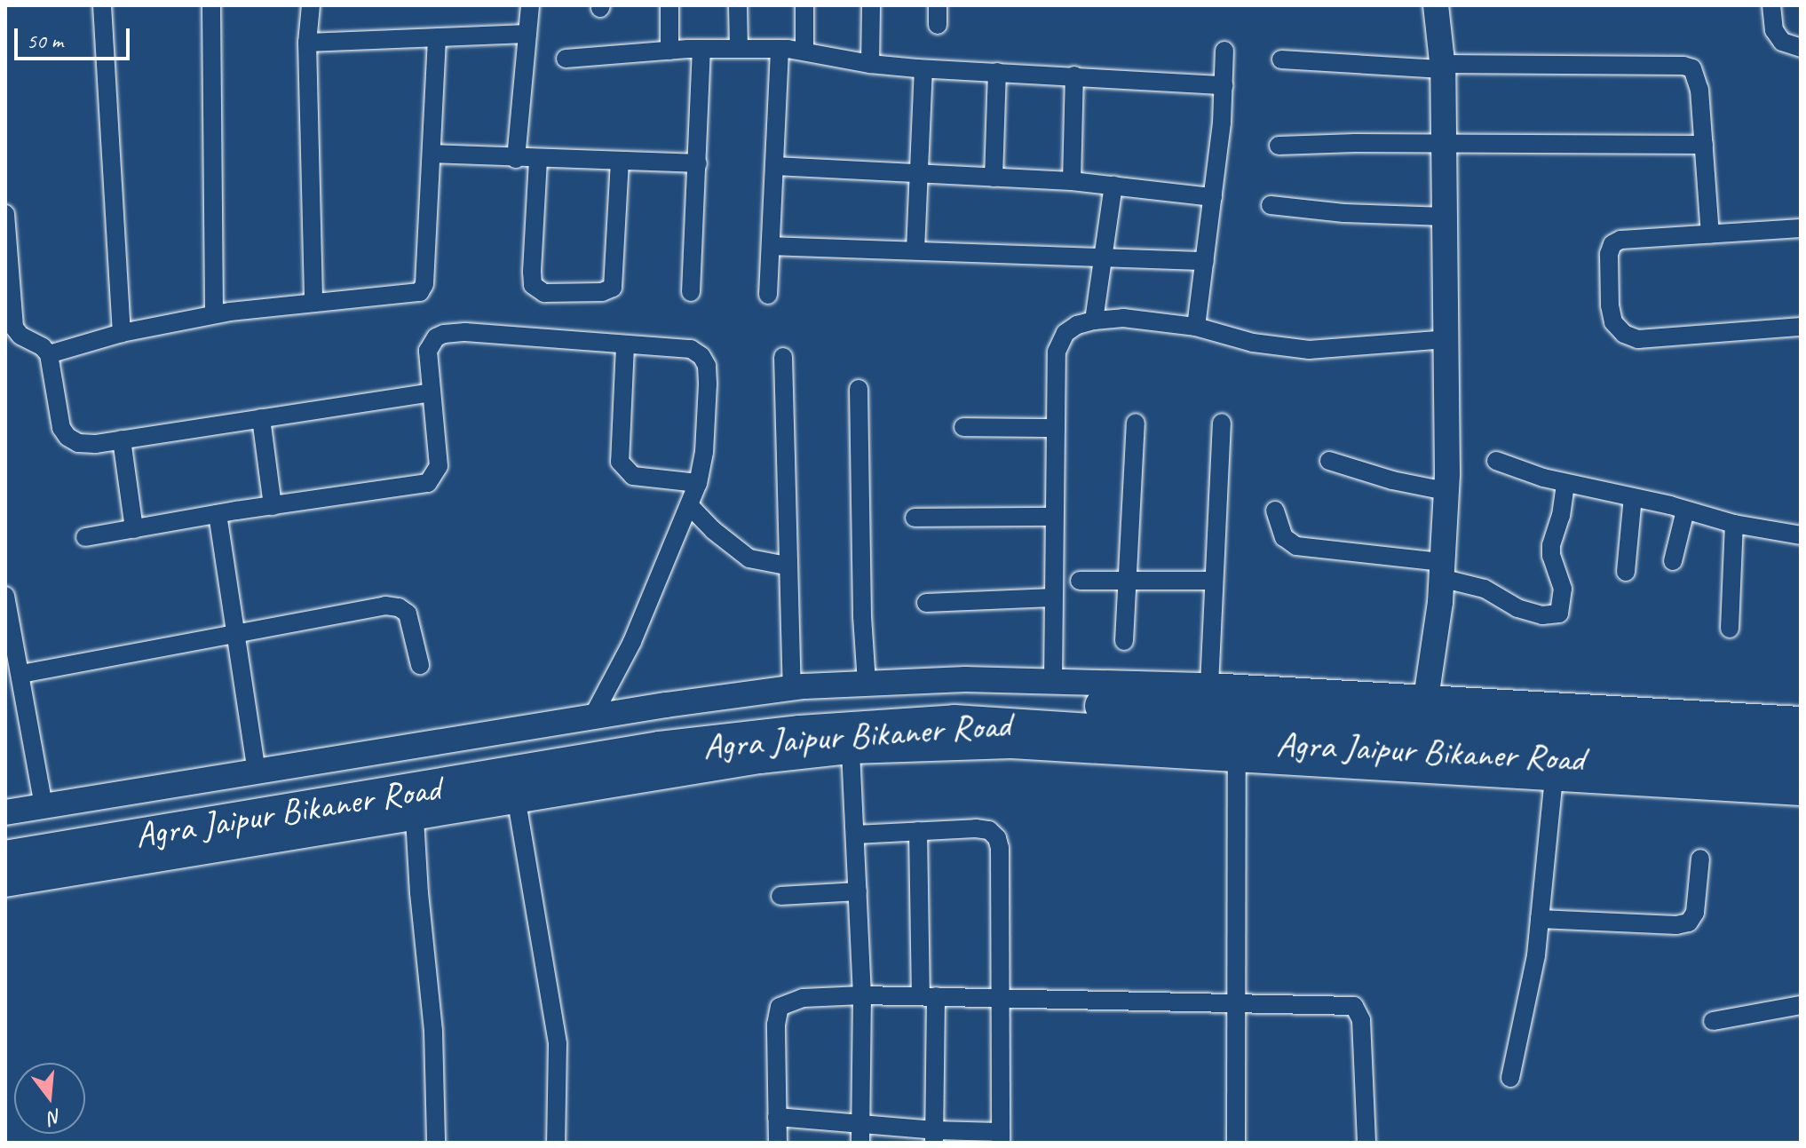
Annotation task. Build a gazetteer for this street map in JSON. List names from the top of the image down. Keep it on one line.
{"streets":{"highway":["Agra Jaipur Bikaner Road"]},"scale_bar":"50 m","north":"bottom"}
